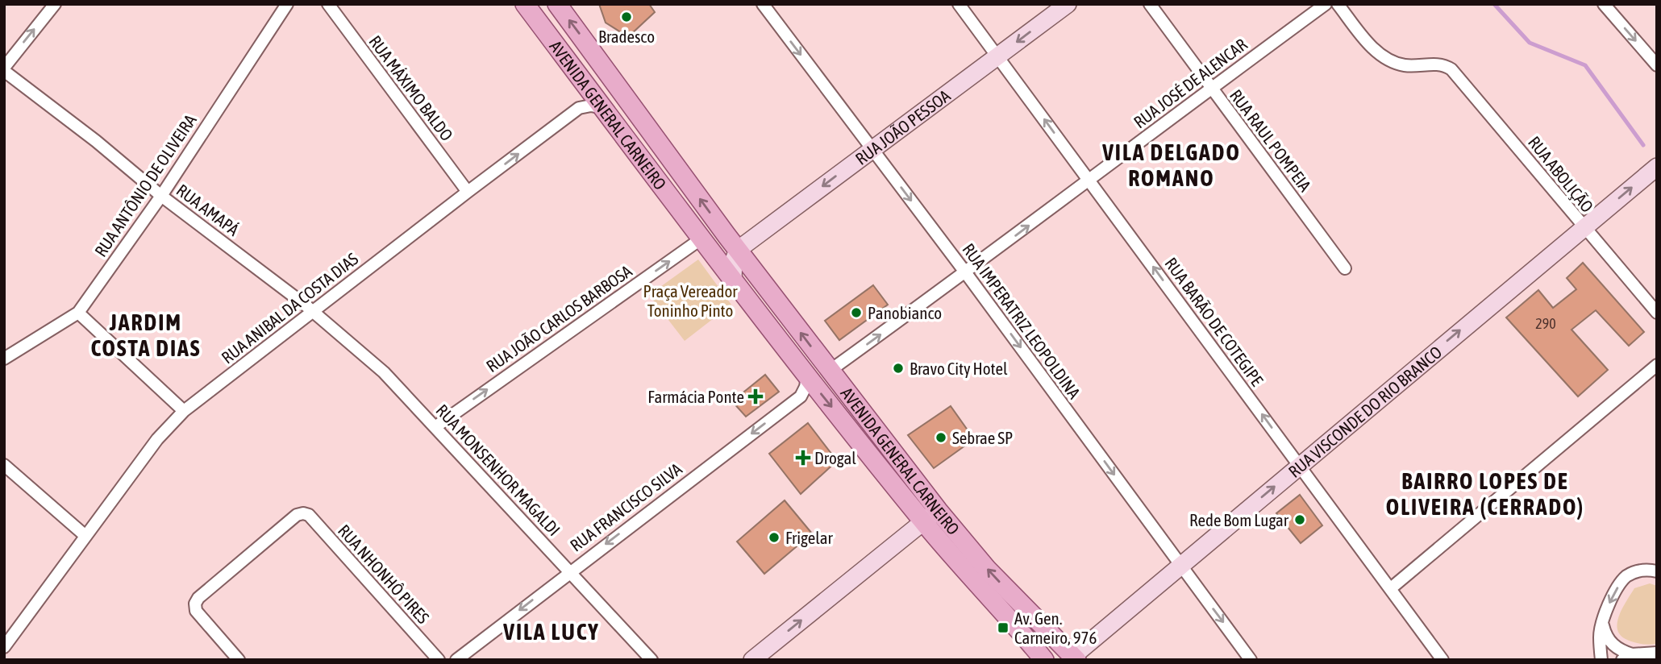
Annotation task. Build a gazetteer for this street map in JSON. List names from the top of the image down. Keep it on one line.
{"streets":{"main road":["AVENIDA GENERAL CARNEIRO","RUA JOÃO PESSOA","RUA VISCONDE DO RIO BRANCO"],"street":["RUA JOSÉ DE ALENCAR","RUA MÁXIMO BALDO","RUA RAUL POMPEIA","RUA ABOLIÇÃO","RUA ANTÔNIO DE OLIVEIRA","RUA AMAPÁ","RUA ANIBAL DA COSTA DIAS","RUA JOÃO CARLOS BARBOSA","RUA IMPERATRIZ LEOPOLDINA","RUA BARÃO DE COTEGIPE","RUA MONSENHOR MAGALDI","RUA FRANCISCO SILVA","RUA NHONHÔ PIRES"]},"crossings":[["RUA JOSÉ DE ALENCAR","AVENIDA GENERAL CARNEIRO"],["RUA JOSÉ DE ALENCAR","RUA RAUL POMPEIA"],["RUA JOSÉ DE ALENCAR","RUA IMPERATRIZ LEOPOLDINA"],["RUA JOSÉ DE ALENCAR","RUA BARÃO DE COTEGIPE"],["RUA MÁXIMO BALDO","RUA ANIBAL DA COSTA DIAS"],["AVENIDA GENERAL CARNEIRO","RUA JOÃO PESSOA"],["AVENIDA GENERAL CARNEIRO","RUA ANIBAL DA COSTA DIAS"],["AVENIDA GENERAL CARNEIRO","RUA JOÃO CARLOS BARBOSA"],["AVENIDA GENERAL CARNEIRO","RUA VISCONDE DO RIO BRANCO"],["AVENIDA GENERAL CARNEIRO","RUA FRANCISCO SILVA"],["RUA JOÃO PESSOA","RUA IMPERATRIZ LEOPOLDINA"],["RUA JOÃO PESSOA","RUA BARÃO DE COTEGIPE"],["RUA ABOLIÇÃO","RUA VISCONDE DO RIO BRANCO"],["RUA ANTÔNIO DE OLIVEIRA","RUA AMAPÁ"],["RUA AMAPÁ","RUA ANIBAL DA COSTA DIAS"],["RUA AMAPÁ","RUA MONSENHOR MAGALDI"],["RUA ANIBAL DA COSTA DIAS","RUA MONSENHOR MAGALDI"],["RUA JOÃO CARLOS BARBOSA","RUA MONSENHOR MAGALDI"],["RUA IMPERATRIZ LEOPOLDINA","RUA VISCONDE DO RIO BRANCO"],["RUA BARÃO DE COTEGIPE","RUA VISCONDE DO RIO BRANCO"],["RUA MONSENHOR MAGALDI","RUA FRANCISCO SILVA"]],"one_way":["RUA JOSÉ DE ALENCAR","RUA JOÃO PESSOA","RUA JOÃO CARLOS BARBOSA","RUA IMPERATRIZ LEOPOLDINA","RUA BARÃO DE COTEGIPE","RUA VISCONDE DO RIO BRANCO","RUA FRANCISCO SILVA"],"districts":["VILA DELGADO ROMANO","JARDIM COSTA DIAS","BAIRRO LOPES DE OLIVEIRA (CERRADO)","VILA LUCY"],"parks":["Praça Vereador Toninho Pinto"],"places":{"other":["Bradesco","Panobianco","Bravo City Hotel","Sebrae SP","Rede Bom Lugar","Frigelar"],"health":["Farmácia Ponte","Drogal"],"transit":["Av. Gen. Carneiro, 976"]},"house_numbers":["290"]}
